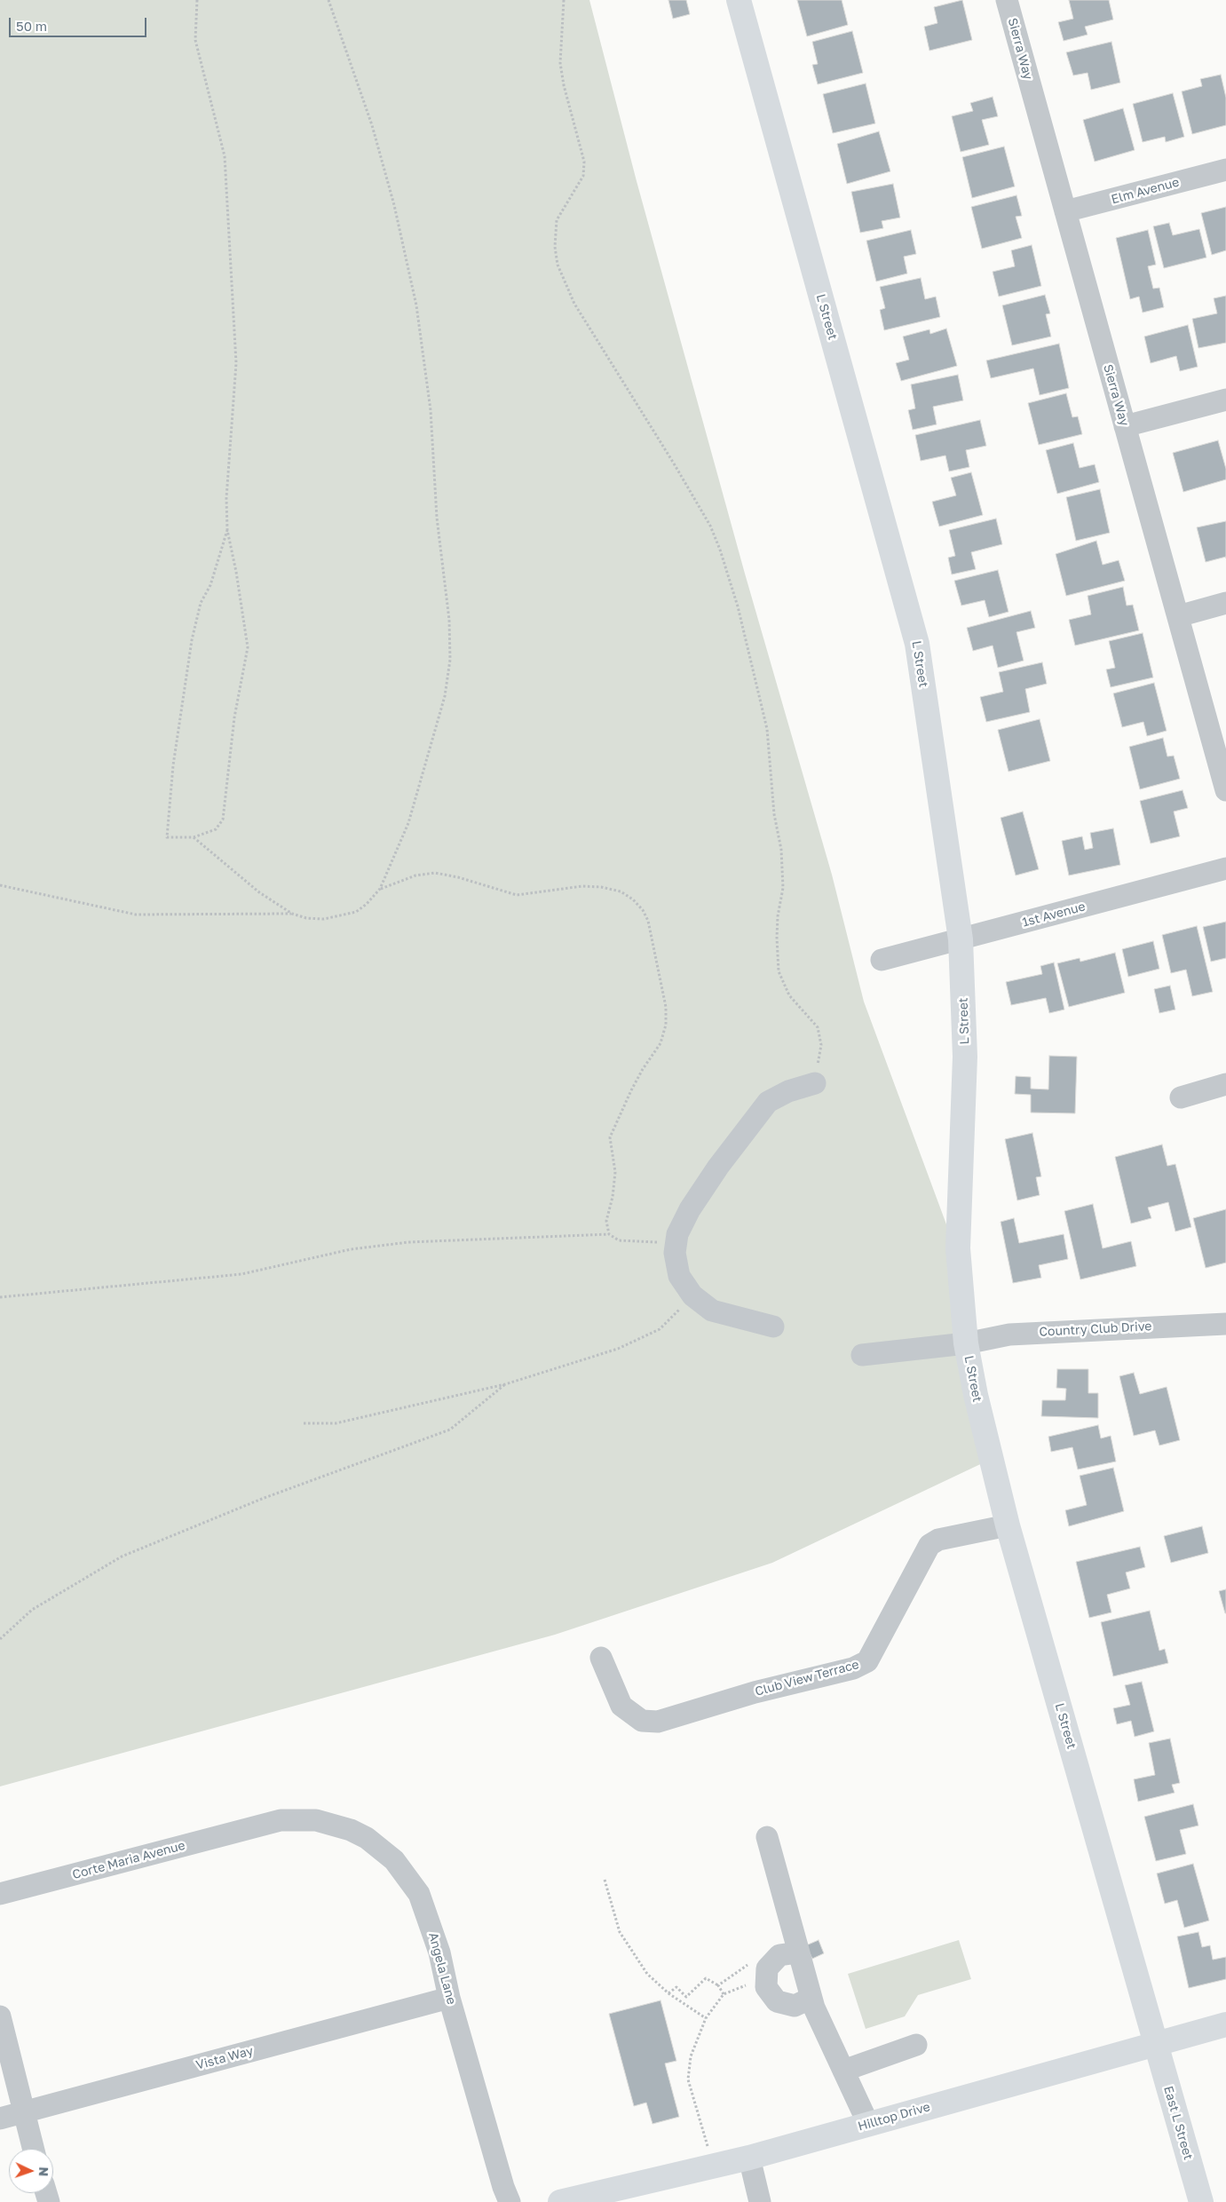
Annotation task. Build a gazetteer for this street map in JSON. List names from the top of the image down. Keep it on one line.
{"streets":{"main road":["L Street","Hilltop Drive","East L Street"],"street":["Sierra Way","Elm Avenue","1st Avenue","Country Club Drive","Club View Terrace","Corte Maria Avenue","Angela Lane","Vista Way"]},"crossings":[["Sierra Way","Elm Avenue"],["L Street","1st Avenue"],["L Street","Country Club Drive"],["L Street","Club View Terrace"],["L Street","Hilltop Drive"],["L Street","East L Street"],["Corte Maria Avenue","Angela Lane"],["Angela Lane","Vista Way"],["Hilltop Drive","East L Street"]],"scale_bar":"50 m","north":"right"}
